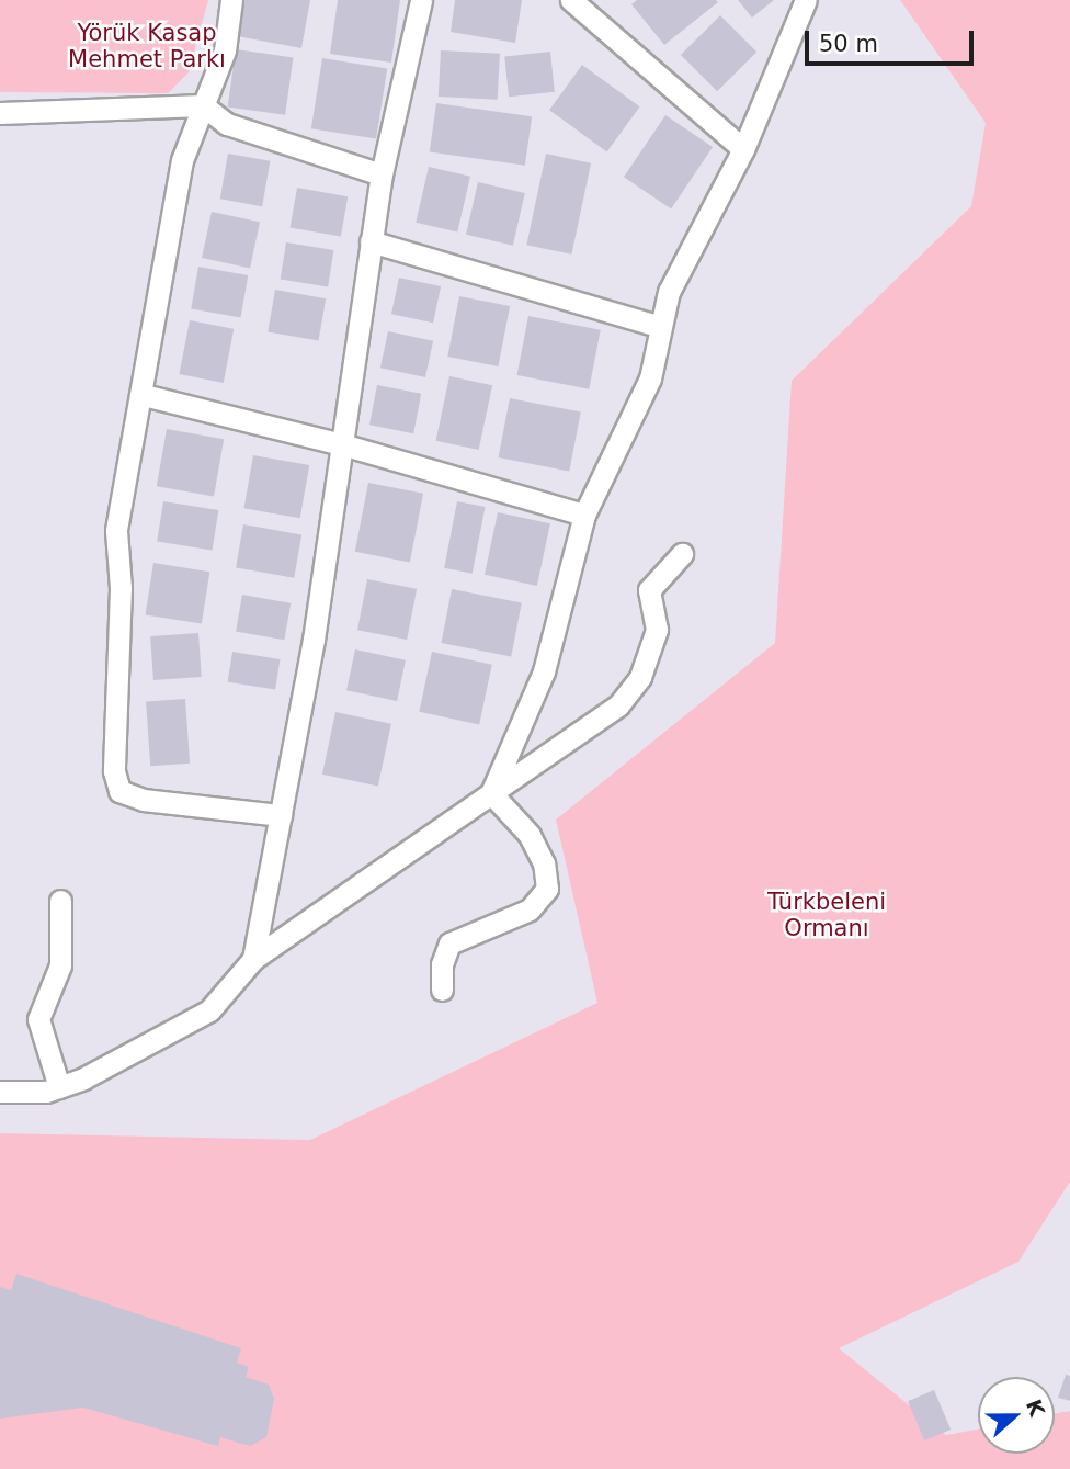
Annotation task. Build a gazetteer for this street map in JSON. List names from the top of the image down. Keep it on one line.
{"parks":["Yörük Kasap Mehmet Parkı","Türkbeleni Ormanı"],"scale_bar":"50 m","north":"right"}
